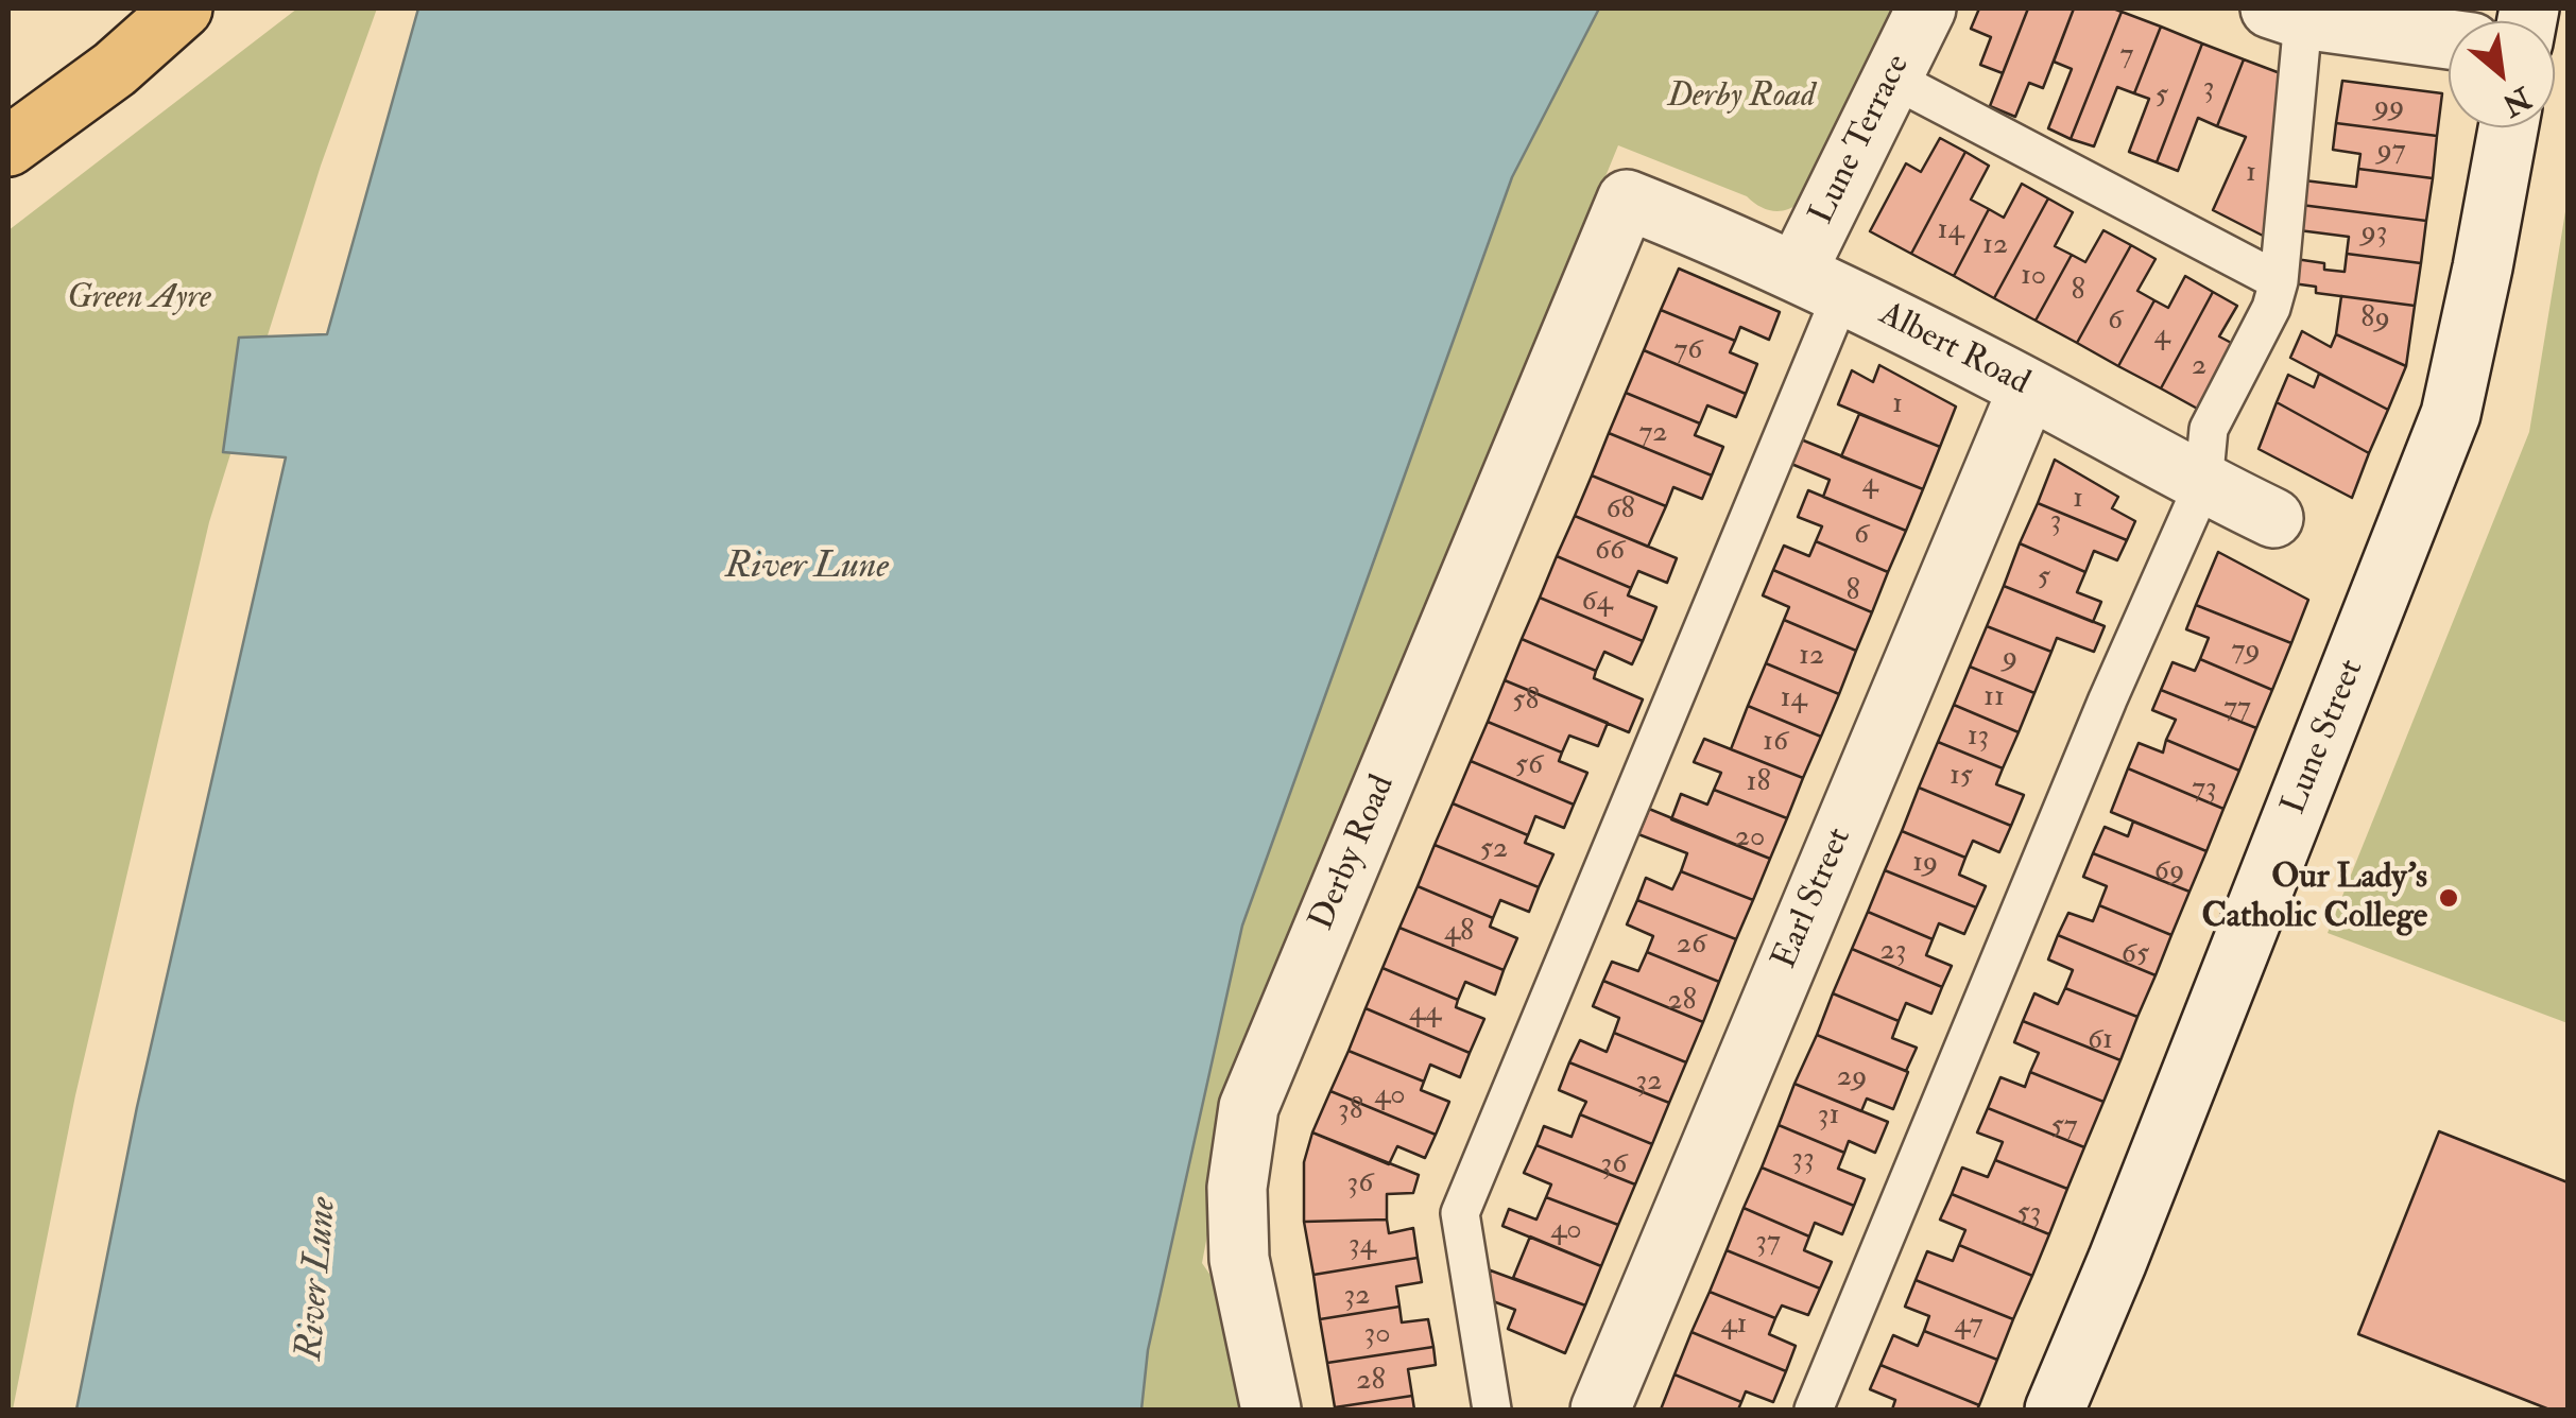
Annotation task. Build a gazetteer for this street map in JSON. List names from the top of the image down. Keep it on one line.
{"streets":{"street":["Lune Terrace","Albert Road","Lune Street","Derby Road","Earl Street"]},"crossings":[["Lune Terrace","Albert Road"],["Albert Road","Derby Road"],["Albert Road","Earl Street"]],"water":["River Lune"],"parks":["Derby Road","Green Ayre"],"places":["Our Lady's Catholic College"],"house_numbers":["7","3","5","99","97","1","14","93","12","10","8","89","6","4","76","2","1","72","4","1","68","3","6","66","5","8","64","79","12","9","11","14","58","77","13","16","56","15","18","73","20","52","19","69","48","26","23","65","28","44","61","29","32","40","38","31","57","33","36","36","53","40","37","34","32","41","47","30","28"],"north":"bottom right"}
